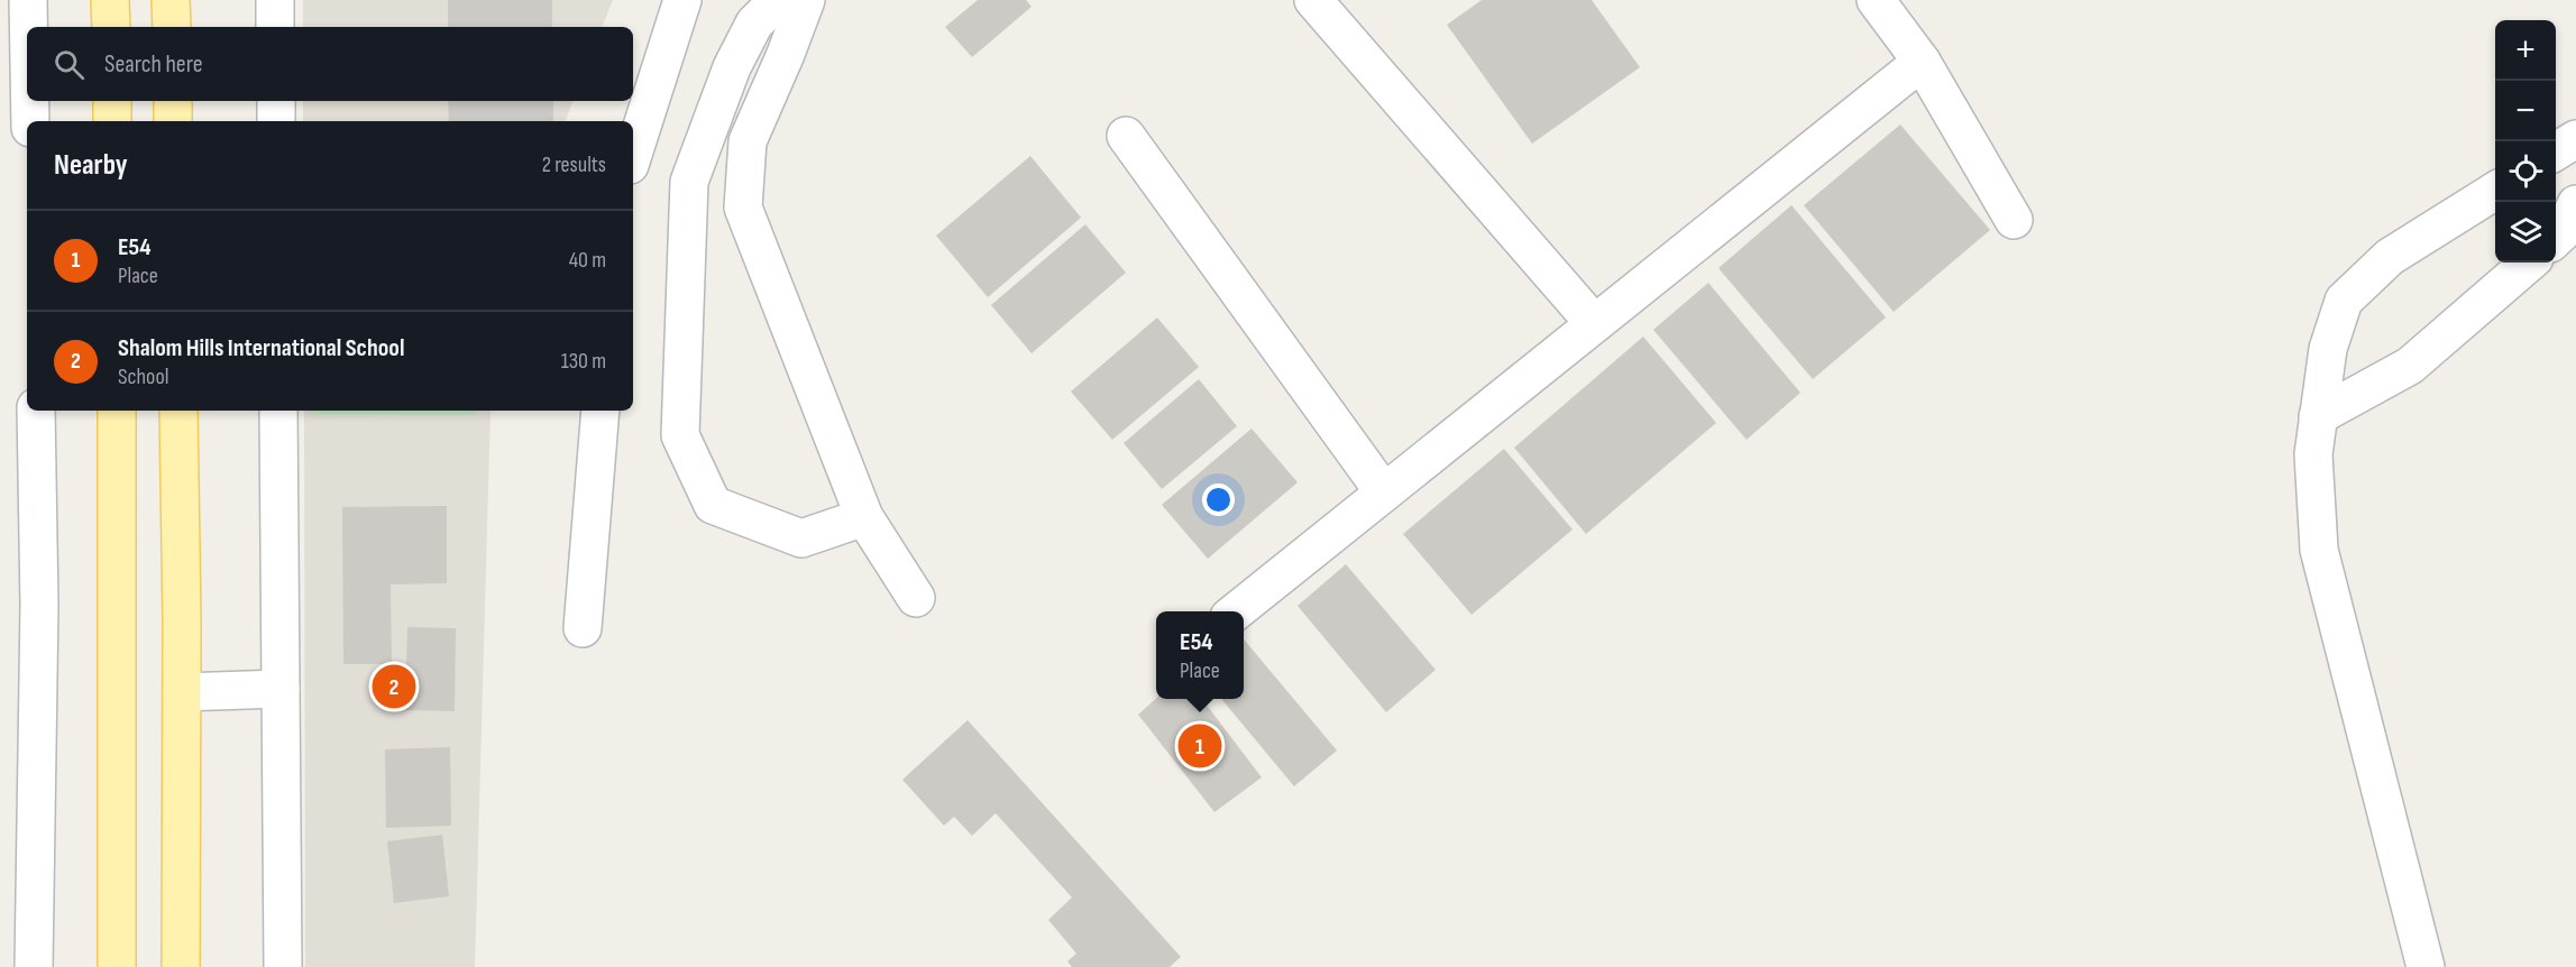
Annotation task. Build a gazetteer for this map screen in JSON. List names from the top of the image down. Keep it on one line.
{"page":{"map_buttons":["+","−"],"search":"Search here","heading":["Nearby","2 results"],"list":[{"mark":"1","name":"E54","note":"Place","value":"40 m"},{"mark":"2","name":"Shalom Hills International School","note":"School","value":"130 m"}],"popup":["E54","Place"],"pins":["2","1"]}}
